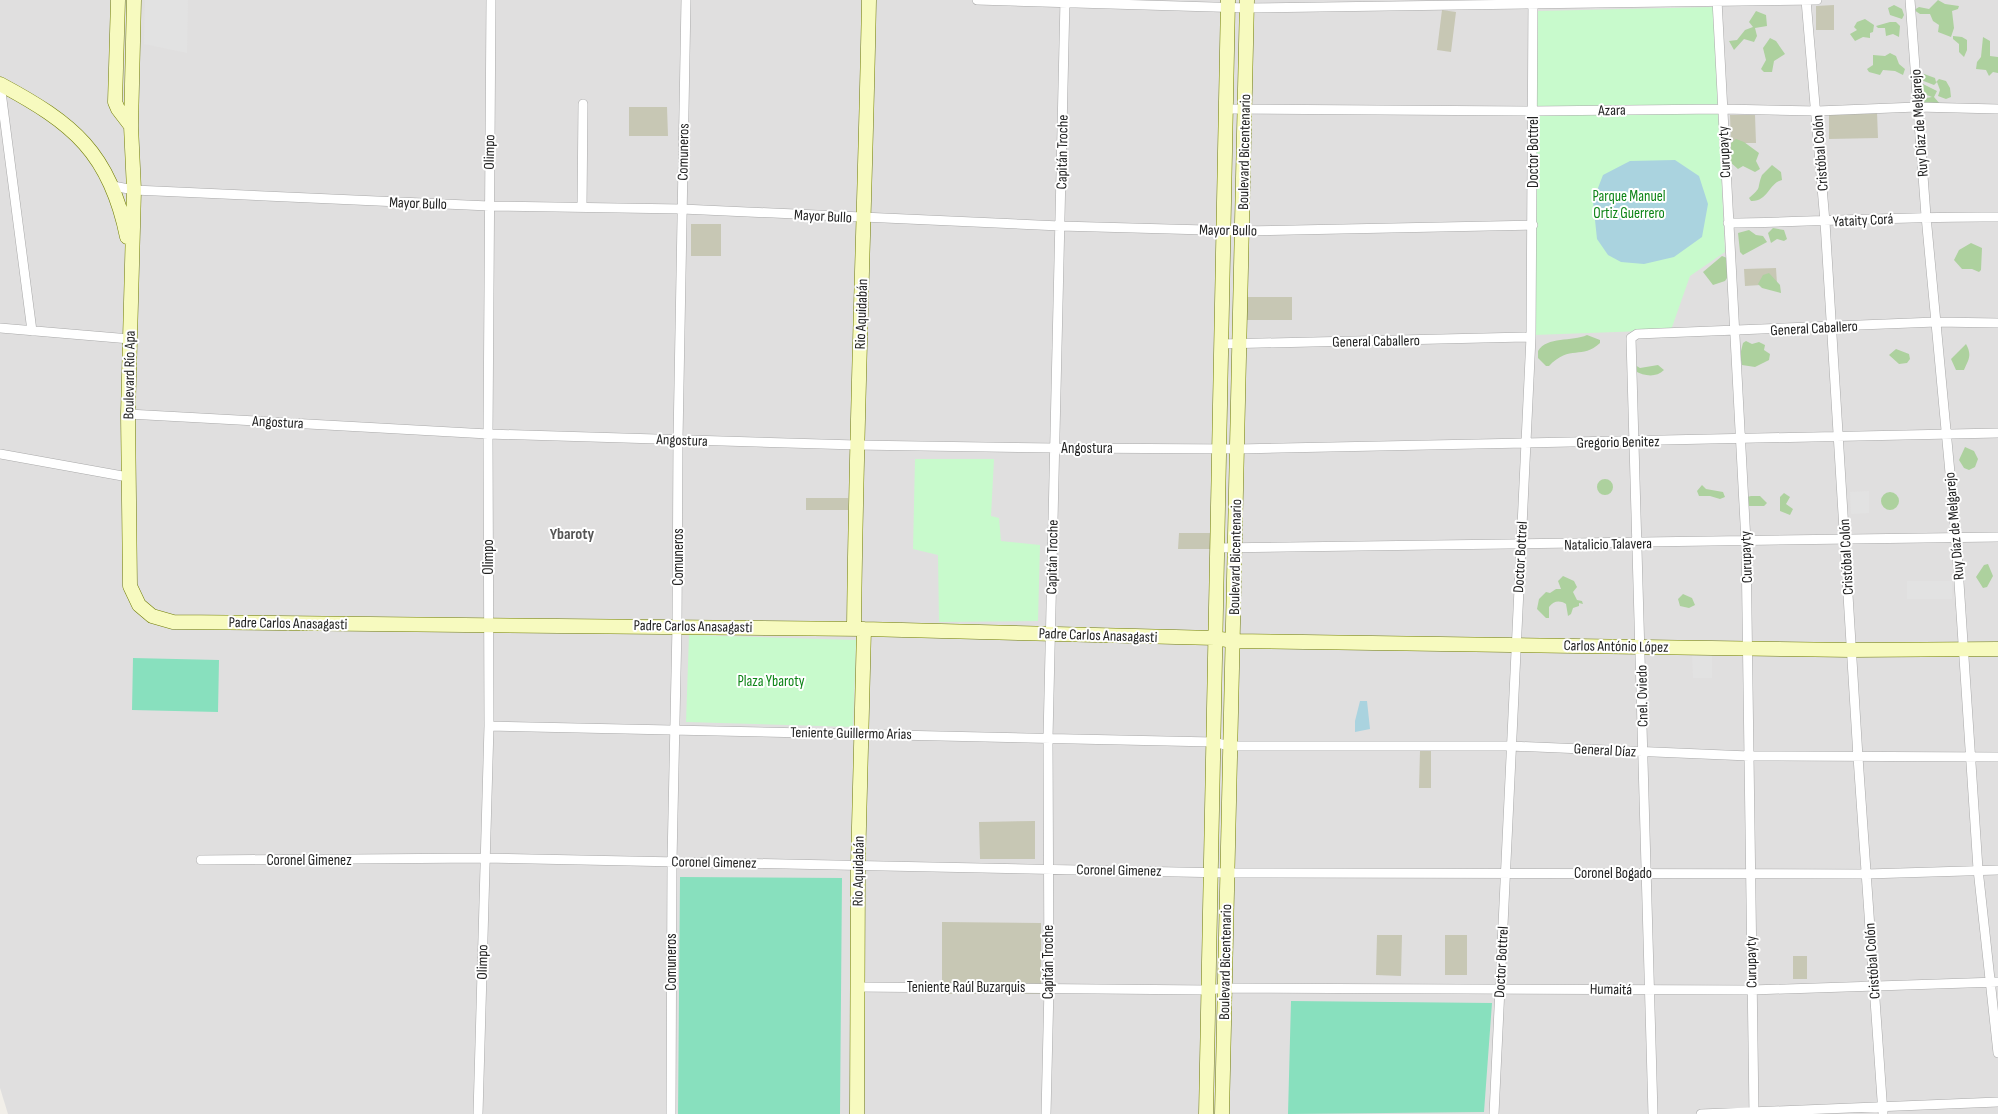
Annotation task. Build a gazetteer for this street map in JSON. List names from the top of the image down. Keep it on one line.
{"streets":{"main road":["Boulevard Bicentenario","Rio Aquidabán","Boulevard Río Apa","Padre Carlos Anasagasti","Carlos António López"],"street":["Azara","Ruy Díaz de Melgarejo","Olimpo","Comuneros","Capitán Troche","Doctor Bottrel","Curupayty","Cristóbal Colón","Mayor Bullo","Yataity Corá","General Caballero","Angostura","Gregorio Benitez","Natalicio Talavera","Cnel. Oviedo","Teniente Guillermo Arias","General Díaz","Coronel Gimenez","Coronel Bogado","Teniente Raúl Buzarquis","Humaitá"]},"crossings":[["Azara","Ruy Díaz de Melgarejo"],["Azara","Boulevard Bicentenario"],["Azara","Doctor Bottrel"],["Azara","Curupayty"],["Azara","Cristóbal Colón"],["Ruy Díaz de Melgarejo","Yataity Corá"],["Ruy Díaz de Melgarejo","General Caballero"],["Ruy Díaz de Melgarejo","Gregorio Benitez"],["Ruy Díaz de Melgarejo","Natalicio Talavera"],["Ruy Díaz de Melgarejo","Carlos António López"],["Ruy Díaz de Melgarejo","General Díaz"],["Ruy Díaz de Melgarejo","Coronel Bogado"],["Ruy Díaz de Melgarejo","Humaitá"],["Olimpo","Mayor Bullo"],["Olimpo","Angostura"],["Olimpo","Padre Carlos Anasagasti"],["Olimpo","Teniente Guillermo Arias"],["Olimpo","Coronel Gimenez"],["Comuneros","Mayor Bullo"],["Comuneros","Angostura"],["Comuneros","Padre Carlos Anasagasti"],["Comuneros","Teniente Guillermo Arias"],["Comuneros","Coronel Gimenez"],["Capitán Troche","Mayor Bullo"],["Capitán Troche","Angostura"],["Capitán Troche","Padre Carlos Anasagasti"],["Capitán Troche","Teniente Guillermo Arias"],["Capitán Troche","Coronel Gimenez"],["Capitán Troche","Teniente Raúl Buzarquis"],["Boulevard Bicentenario","Mayor Bullo"],["Boulevard Bicentenario","General Caballero"],["Boulevard Bicentenario","Angostura"],["Boulevard Bicentenario","Gregorio Benitez"],["Boulevard Bicentenario","Natalicio Talavera"],["Boulevard Bicentenario","Padre Carlos Anasagasti"],["Boulevard Bicentenario","Carlos António López"],["Boulevard Bicentenario","Teniente Guillermo Arias"],["Boulevard Bicentenario","General Díaz"],["Boulevard Bicentenario","Coronel Gimenez"],["Boulevard Bicentenario","Coronel Bogado"],["Boulevard Bicentenario","Teniente Raúl Buzarquis"],["Boulevard Bicentenario","Humaitá"],["Doctor Bottrel","Mayor Bullo"],["Doctor Bottrel","General Caballero"],["Doctor Bottrel","Gregorio Benitez"],["Doctor Bottrel","Natalicio Talavera"],["Doctor Bottrel","Carlos António López"],["Doctor Bottrel","General Díaz"],["Doctor Bottrel","Coronel Bogado"],["Doctor Bottrel","Humaitá"],["Curupayty","Yataity Corá"],["Curupayty","General Caballero"],["Curupayty","Gregorio Benitez"],["Curupayty","Natalicio Talavera"],["Curupayty","Carlos António López"],["Curupayty","General Díaz"],["Curupayty","Coronel Bogado"],["Curupayty","Humaitá"],["Cristóbal Colón","Yataity Corá"],["Cristóbal Colón","General Caballero"],["Cristóbal Colón","Gregorio Benitez"],["Cristóbal Colón","Natalicio Talavera"],["Cristóbal Colón","Carlos António López"],["Cristóbal Colón","General Díaz"],["Cristóbal Colón","Coronel Bogado"],["Cristóbal Colón","Humaitá"],["Mayor Bullo","Rio Aquidabán"],["Mayor Bullo","Boulevard Río Apa"],["Rio Aquidabán","Angostura"],["Rio Aquidabán","Padre Carlos Anasagasti"],["Rio Aquidabán","Teniente Guillermo Arias"],["Rio Aquidabán","Coronel Gimenez"],["Rio Aquidabán","Teniente Raúl Buzarquis"],["General Caballero","Cnel. Oviedo"],["Boulevard Río Apa","Angostura"],["Boulevard Río Apa","Padre Carlos Anasagasti"],["Angostura","Gregorio Benitez"],["Gregorio Benitez","Cnel. Oviedo"],["Natalicio Talavera","Cnel. Oviedo"],["Padre Carlos Anasagasti","Carlos António López"],["Carlos António López","Cnel. Oviedo"],["Cnel. Oviedo","General Díaz"],["Cnel. Oviedo","Coronel Bogado"],["Cnel. Oviedo","Humaitá"],["Teniente Guillermo Arias","General Díaz"],["Coronel Gimenez","Coronel Bogado"],["Teniente Raúl Buzarquis","Humaitá"]],"districts":["Ybaroty"],"parks":["Parque Manuel Ortiz Guerrero","Plaza Ybaroty"]}
